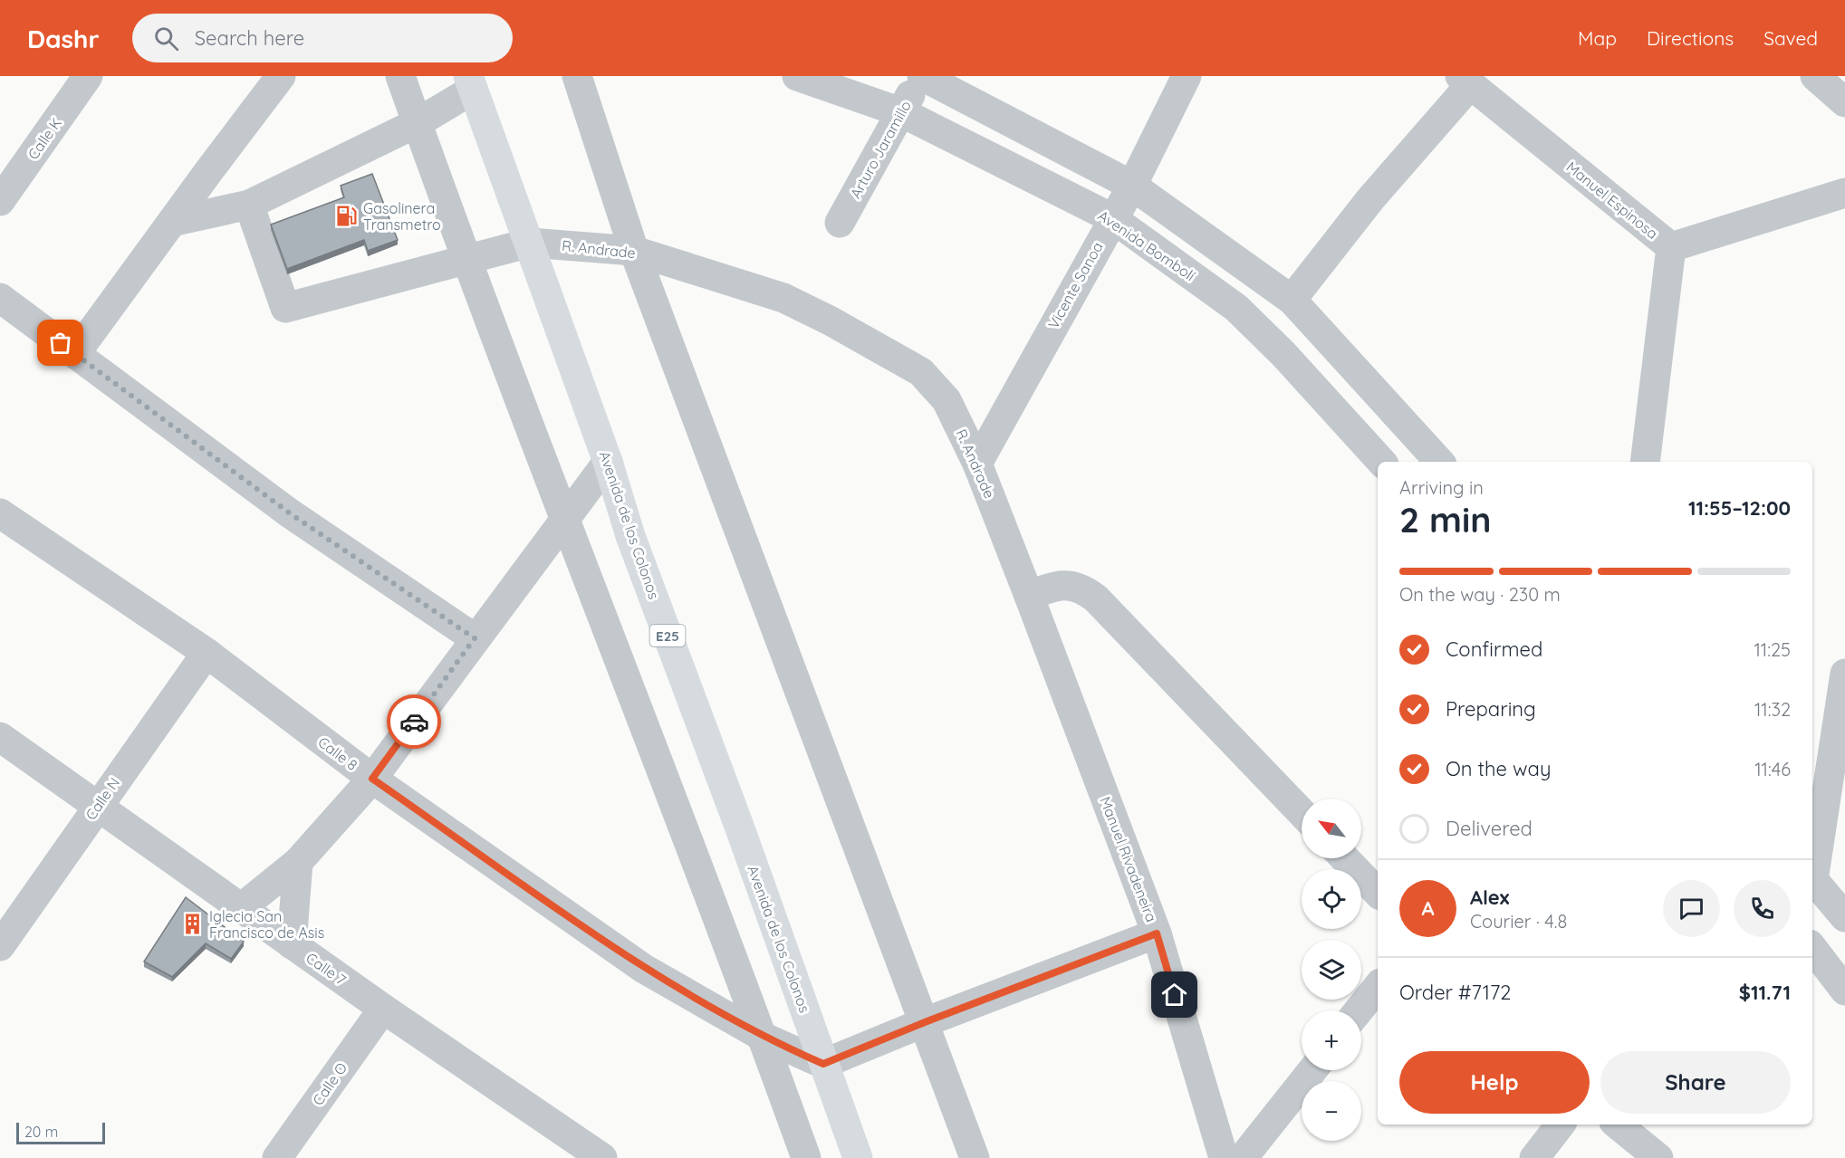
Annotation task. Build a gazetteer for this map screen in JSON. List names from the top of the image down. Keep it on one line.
{"streets":{"highway":["Avenida de los Colonos","E25"],"street":["Calle K","Arturo Jaramillo","Manuel Espinosa","Avenida Bombolí","R. Andrade","Vicente Sanoa","Calle 8","Calle N","Manuel Rivadeneira","Calle 7","Calle O"]},"crossings":[["Arturo Jaramillo","Avenida Bombolí"],["Avenida Bombolí","Vicente Sanoa"],["R. Andrade","Vicente Sanoa"],["R. Andrade","Avenida de los Colonos"],["R. Andrade","Manuel Rivadeneira"],["Avenida de los Colonos","Calle 8"],["Calle 8","Calle N"],["Calle N","Calle 7"],["Calle 7","Calle O"]],"places":{"fuel station":["Gasolinera Transmetro"],"building":["Iglecia San Francisco de Asis"]},"scale_bar":"20 m","north":"top left","page":{"header":"Dashr","search":"Search here","nav":["Map","Directions","Saved"],"heading":["2 min","Arriving in","11:55–12:00"],"panel":["Alex","Courier · 4.8","Order #7172","$11.71"],"bar":"On the way · 230 m","list":[["Confirmed","11:25"],["Preparing","11:32"],["On the way","11:46"],"Delivered"],"map_buttons":["+","−"],"round":"A","buttons":["Help","Share"],"scale":"20 m"}}
